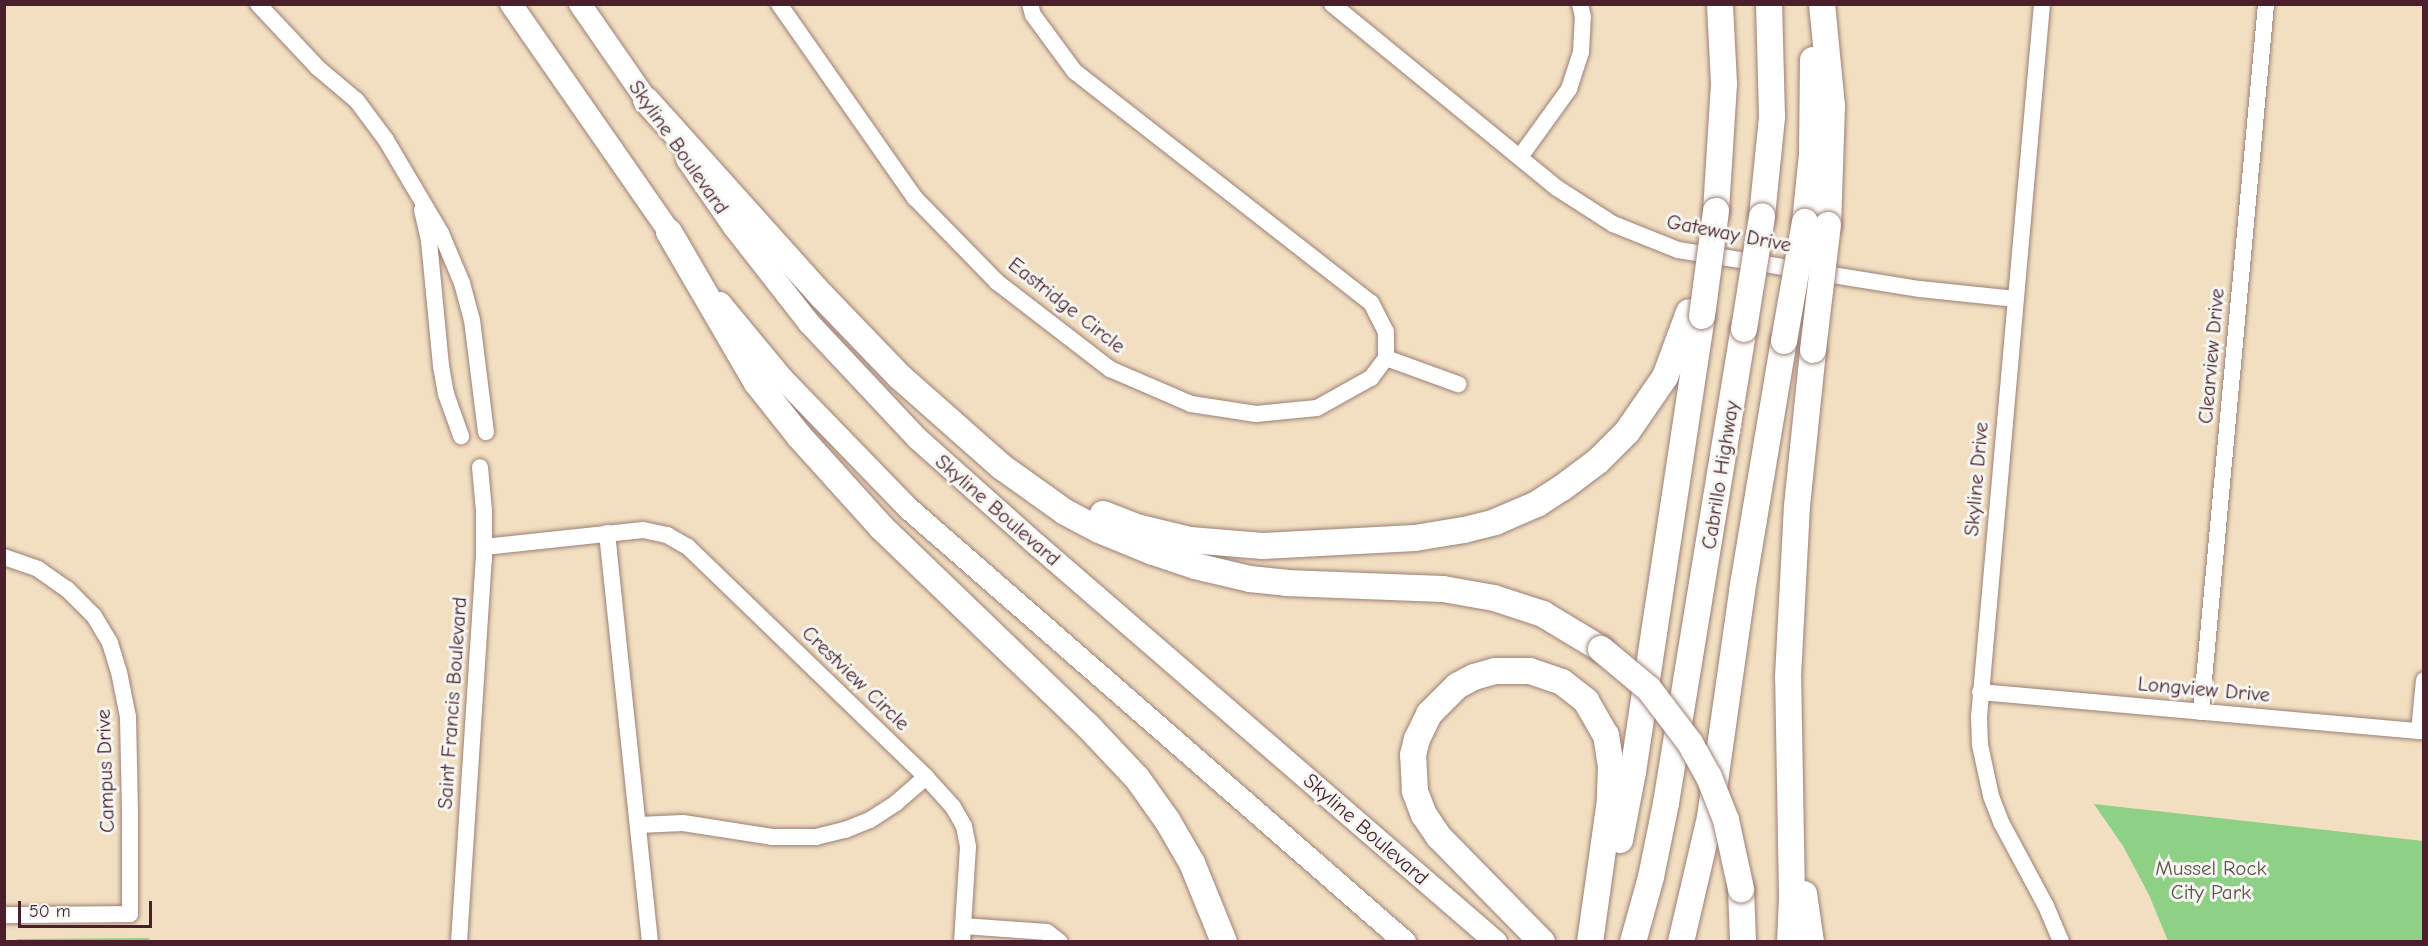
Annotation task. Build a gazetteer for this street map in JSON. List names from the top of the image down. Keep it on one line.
{"streets":{"highway":["Cabrillo Highway"],"main road":["Skyline Boulevard"],"street":["Gateway Drive","Eastridge Circle","Clearview Drive","Skyline Drive","Crestview Circle","Longview Drive","Saint Francis Boulevard","Campus Drive"]},"crossings":[["Gateway Drive","Skyline Drive"],["Clearview Drive","Longview Drive"],["Skyline Drive","Longview Drive"],["Crestview Circle","Saint Francis Boulevard"]],"parks":["Mussel Rock City Park"],"scale_bar":"50 m"}
